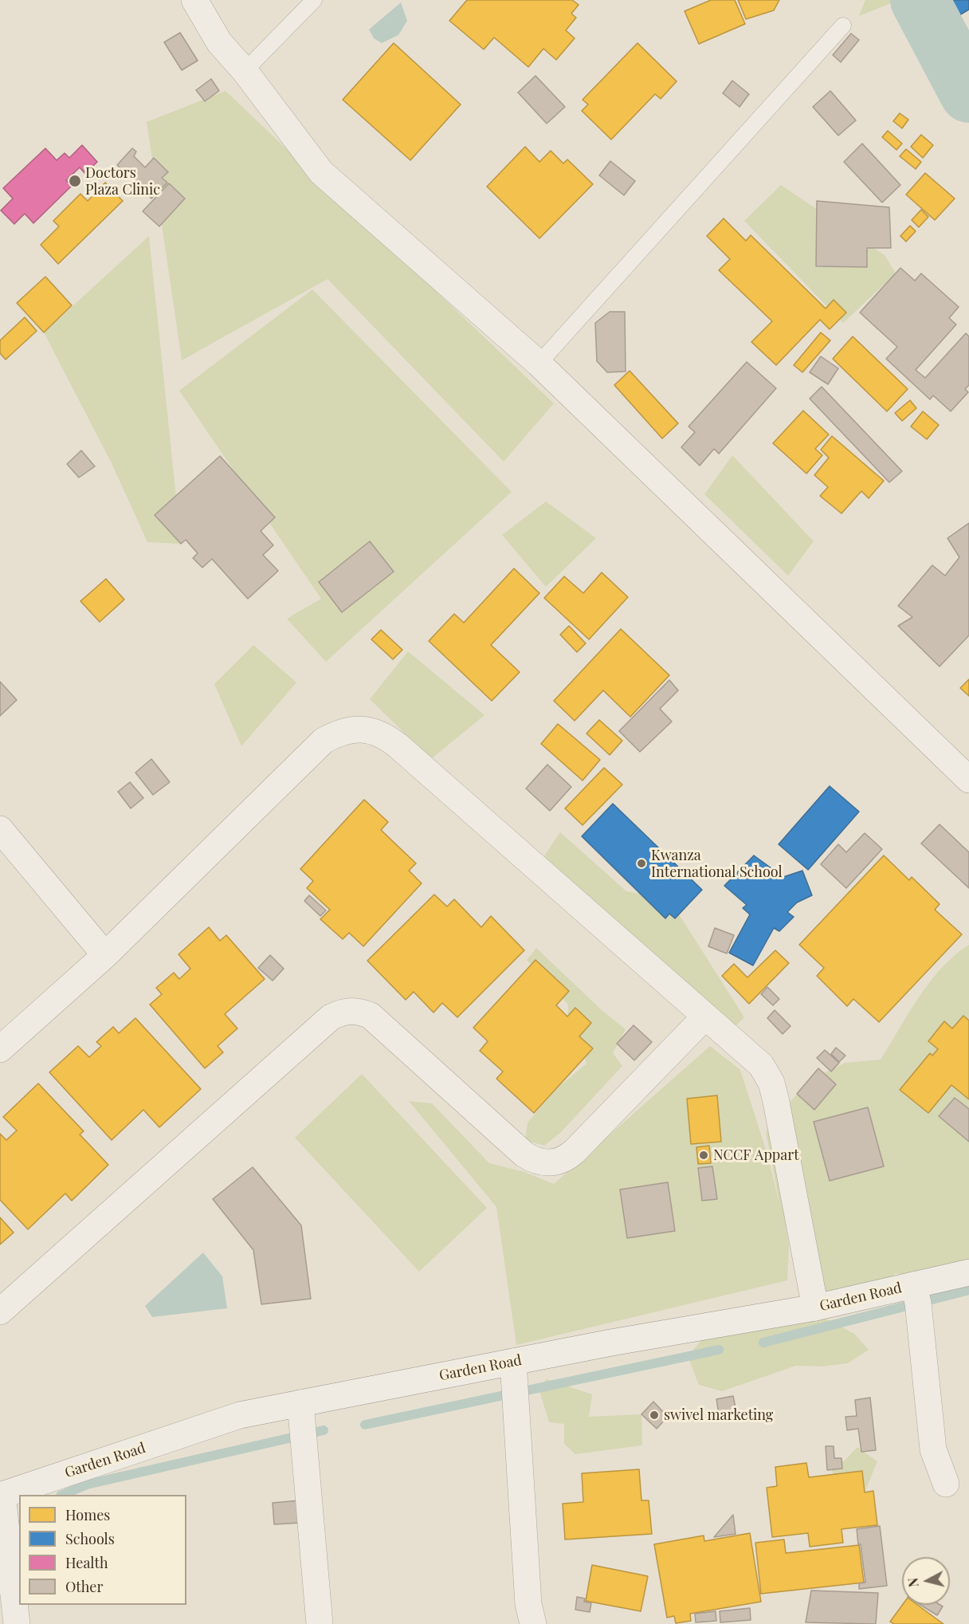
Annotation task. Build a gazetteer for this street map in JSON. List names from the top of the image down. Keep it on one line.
{"streets":{"street":["Garden Road"]},"places":["Doctors Plaza Clinic","Kwanza International School","NCCF Appart","swivel marketing"],"legend":["Homes","Schools","Health","Other"],"north":"left"}
